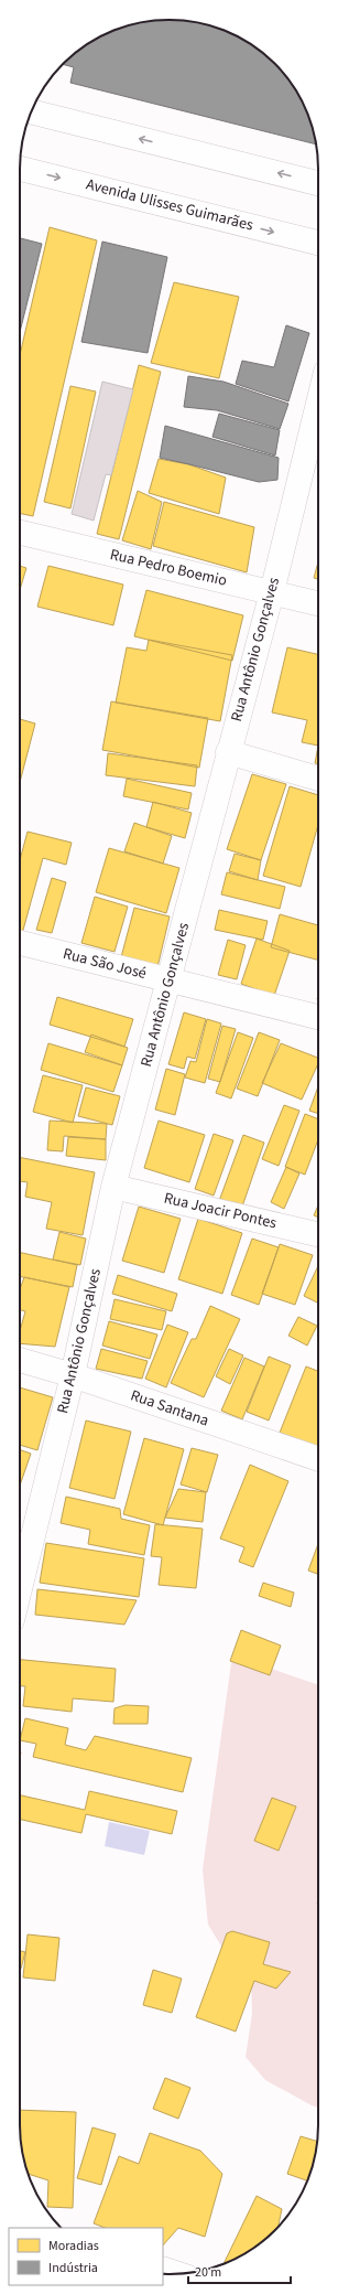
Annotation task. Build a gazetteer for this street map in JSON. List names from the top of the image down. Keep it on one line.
{"streets":{"street":["Avenida Ulisses Guimarães","Rua Pedro Boemio","Rua Antônio Gonçalves","Rua São José","Rua Joacir Pontes","Rua Santana"]},"crossings":[["Rua Pedro Boemio","Rua Antônio Gonçalves"],["Rua Antônio Gonçalves","Rua São José"],["Rua Antônio Gonçalves","Rua Joacir Pontes"],["Rua Antônio Gonçalves","Rua Santana"]],"legend":["Moradias","Indústria"],"scale_bar":"20 m"}
